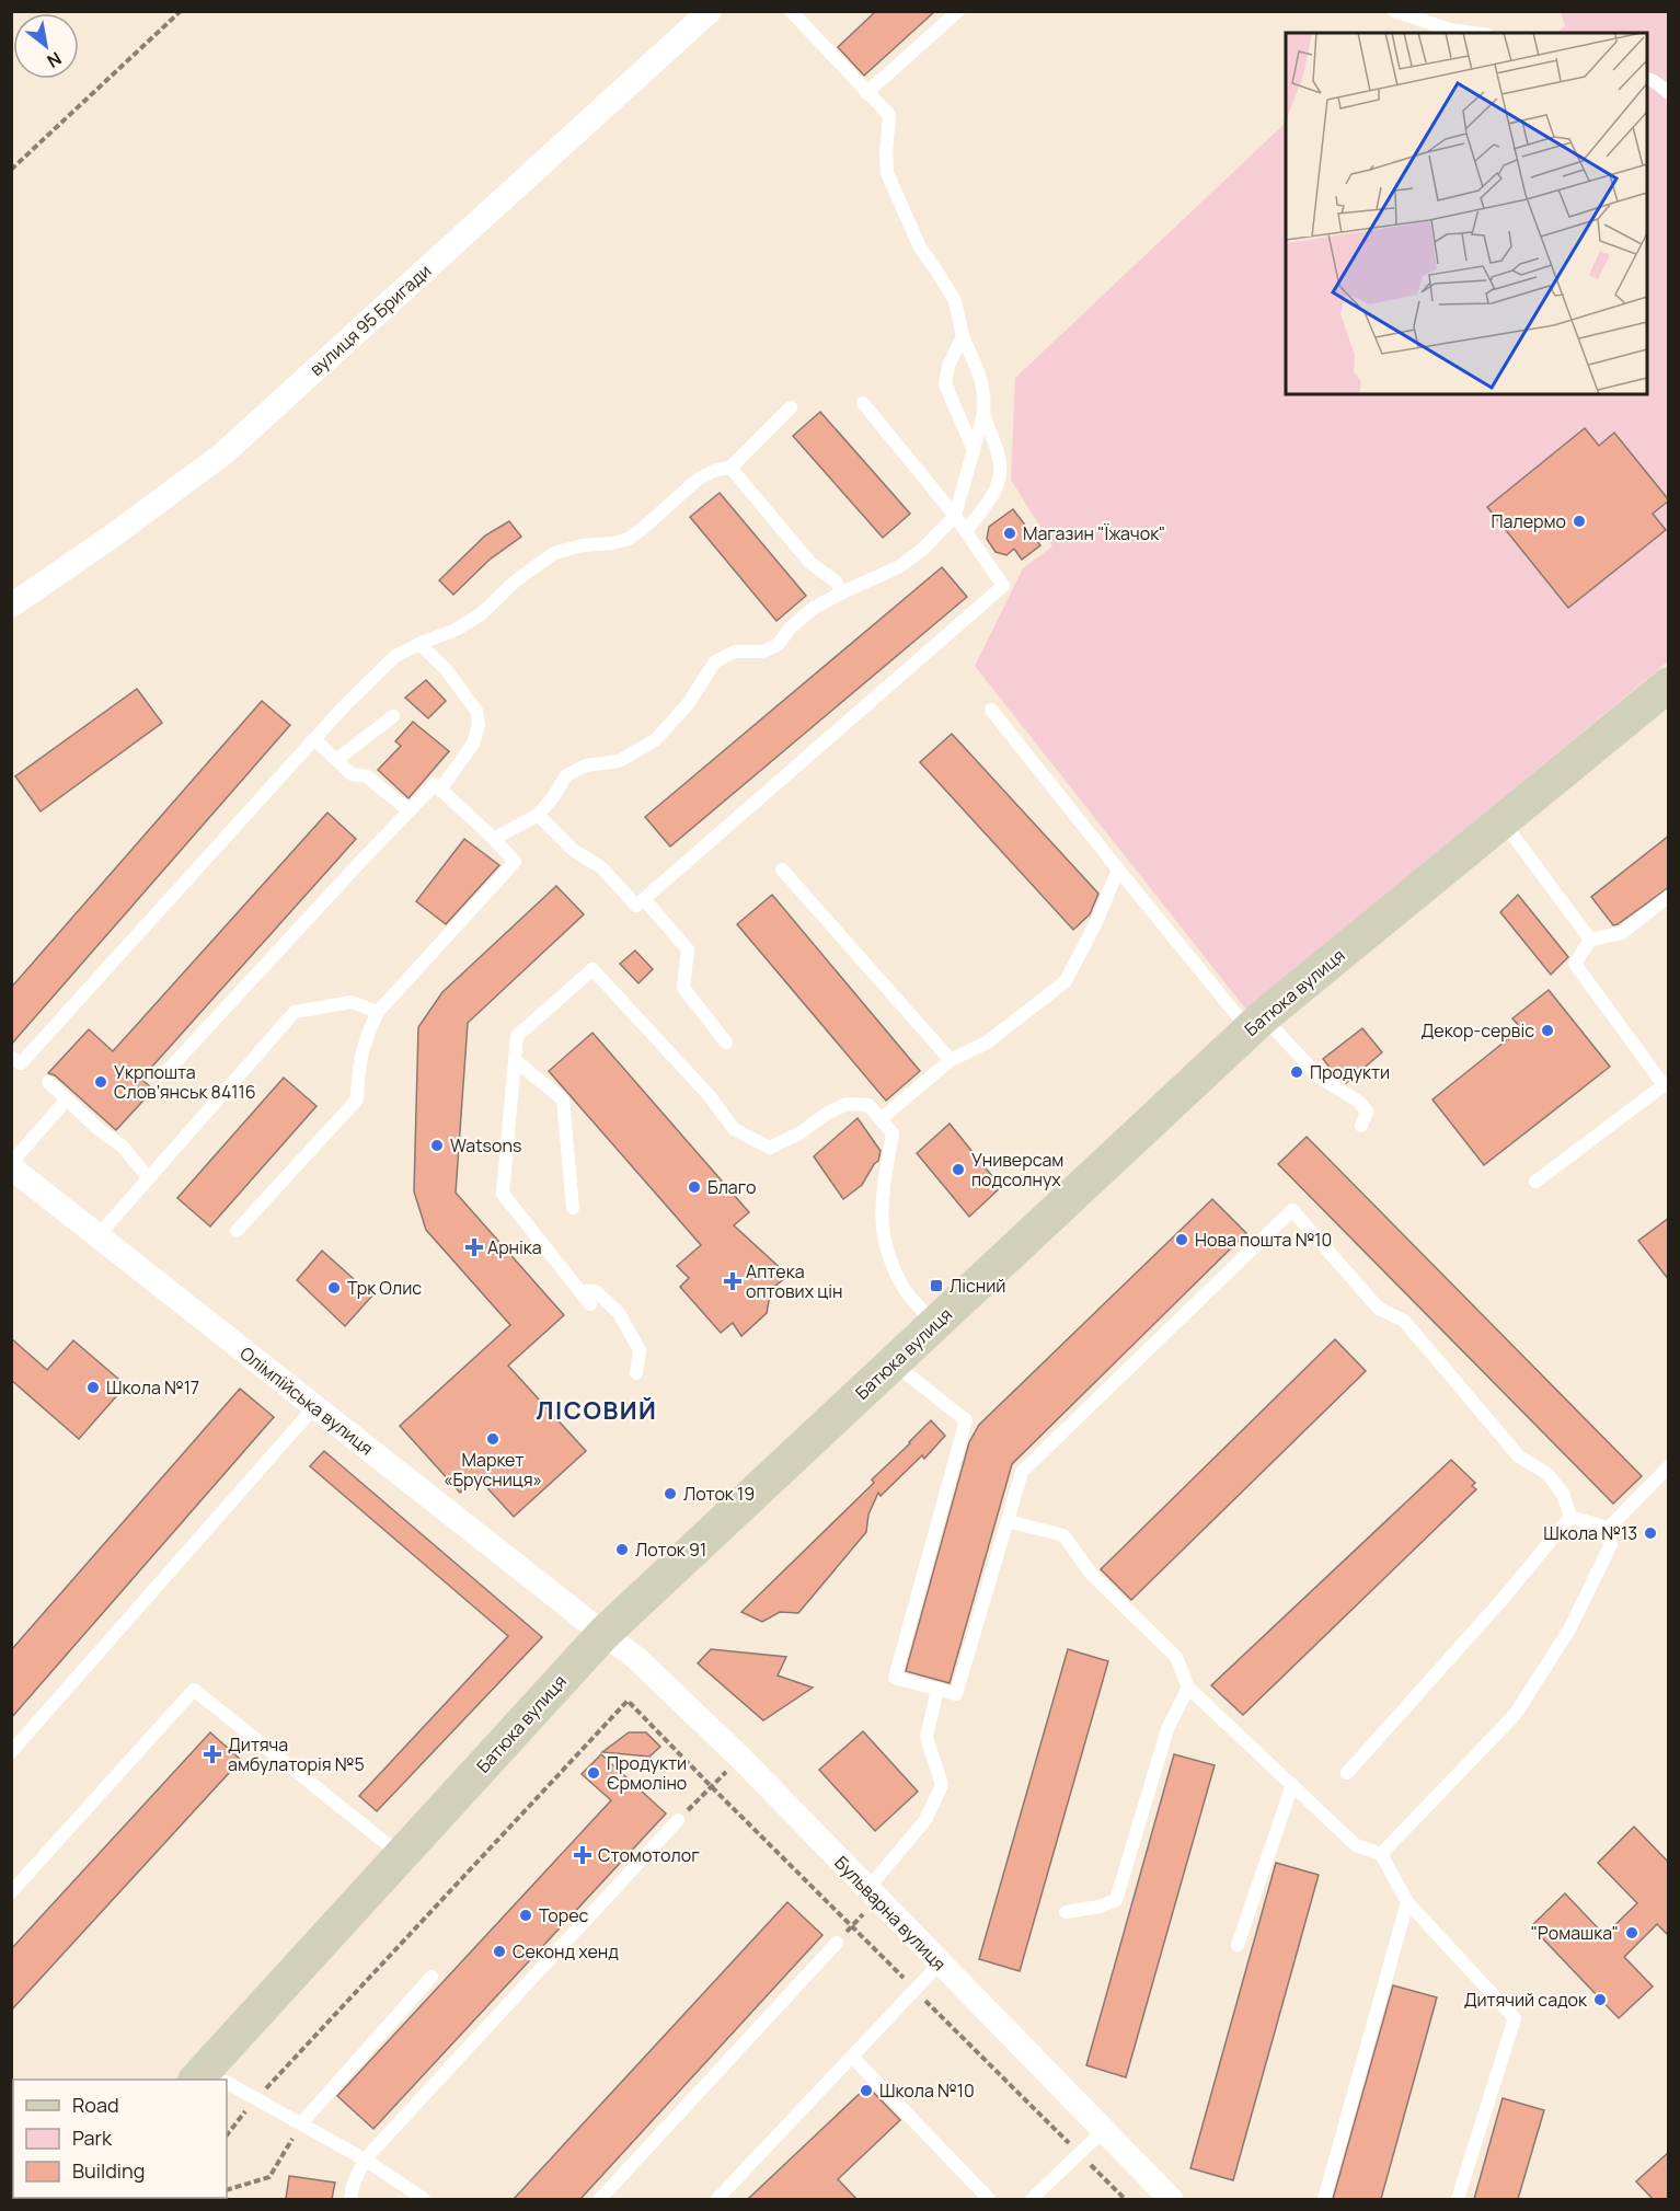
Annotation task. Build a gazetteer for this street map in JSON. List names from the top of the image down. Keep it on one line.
{"streets":{"street":["вулиця 95 Бригади","Батюка вулиця","Олімпійська вулиця","Бульварна вулиця"]},"crossings":[["Батюка вулиця","Олімпійська вулиця"],["Батюка вулиця","Бульварна вулиця"],["Олімпійська вулиця","Бульварна вулиця"]],"districts":["ЛІСОВИЙ"],"places":{"other":["Палермо","Магазин \"Їжачок\"","Декор-сервіс","Продукти","Укрпошта Слов’янськ 84116","Watsons","Универсам подсолнух","Благо","Нова пошта №10","Трк Олис","Школа №17","Маркет «Брусниця»","Лоток 19","Школа №13","Лоток 91","Продукти Єрмоліно","Торес","\"Ромашка\"","Секонд хенд","Дитячий садок","Школа №10"],"health":["Арніка","Аптека оптових цін","Дитяча амбулаторія №5","Стомотолог"],"transit":["Лісний"]},"legend":["Road","Park","Building"],"north":"bottom right"}
